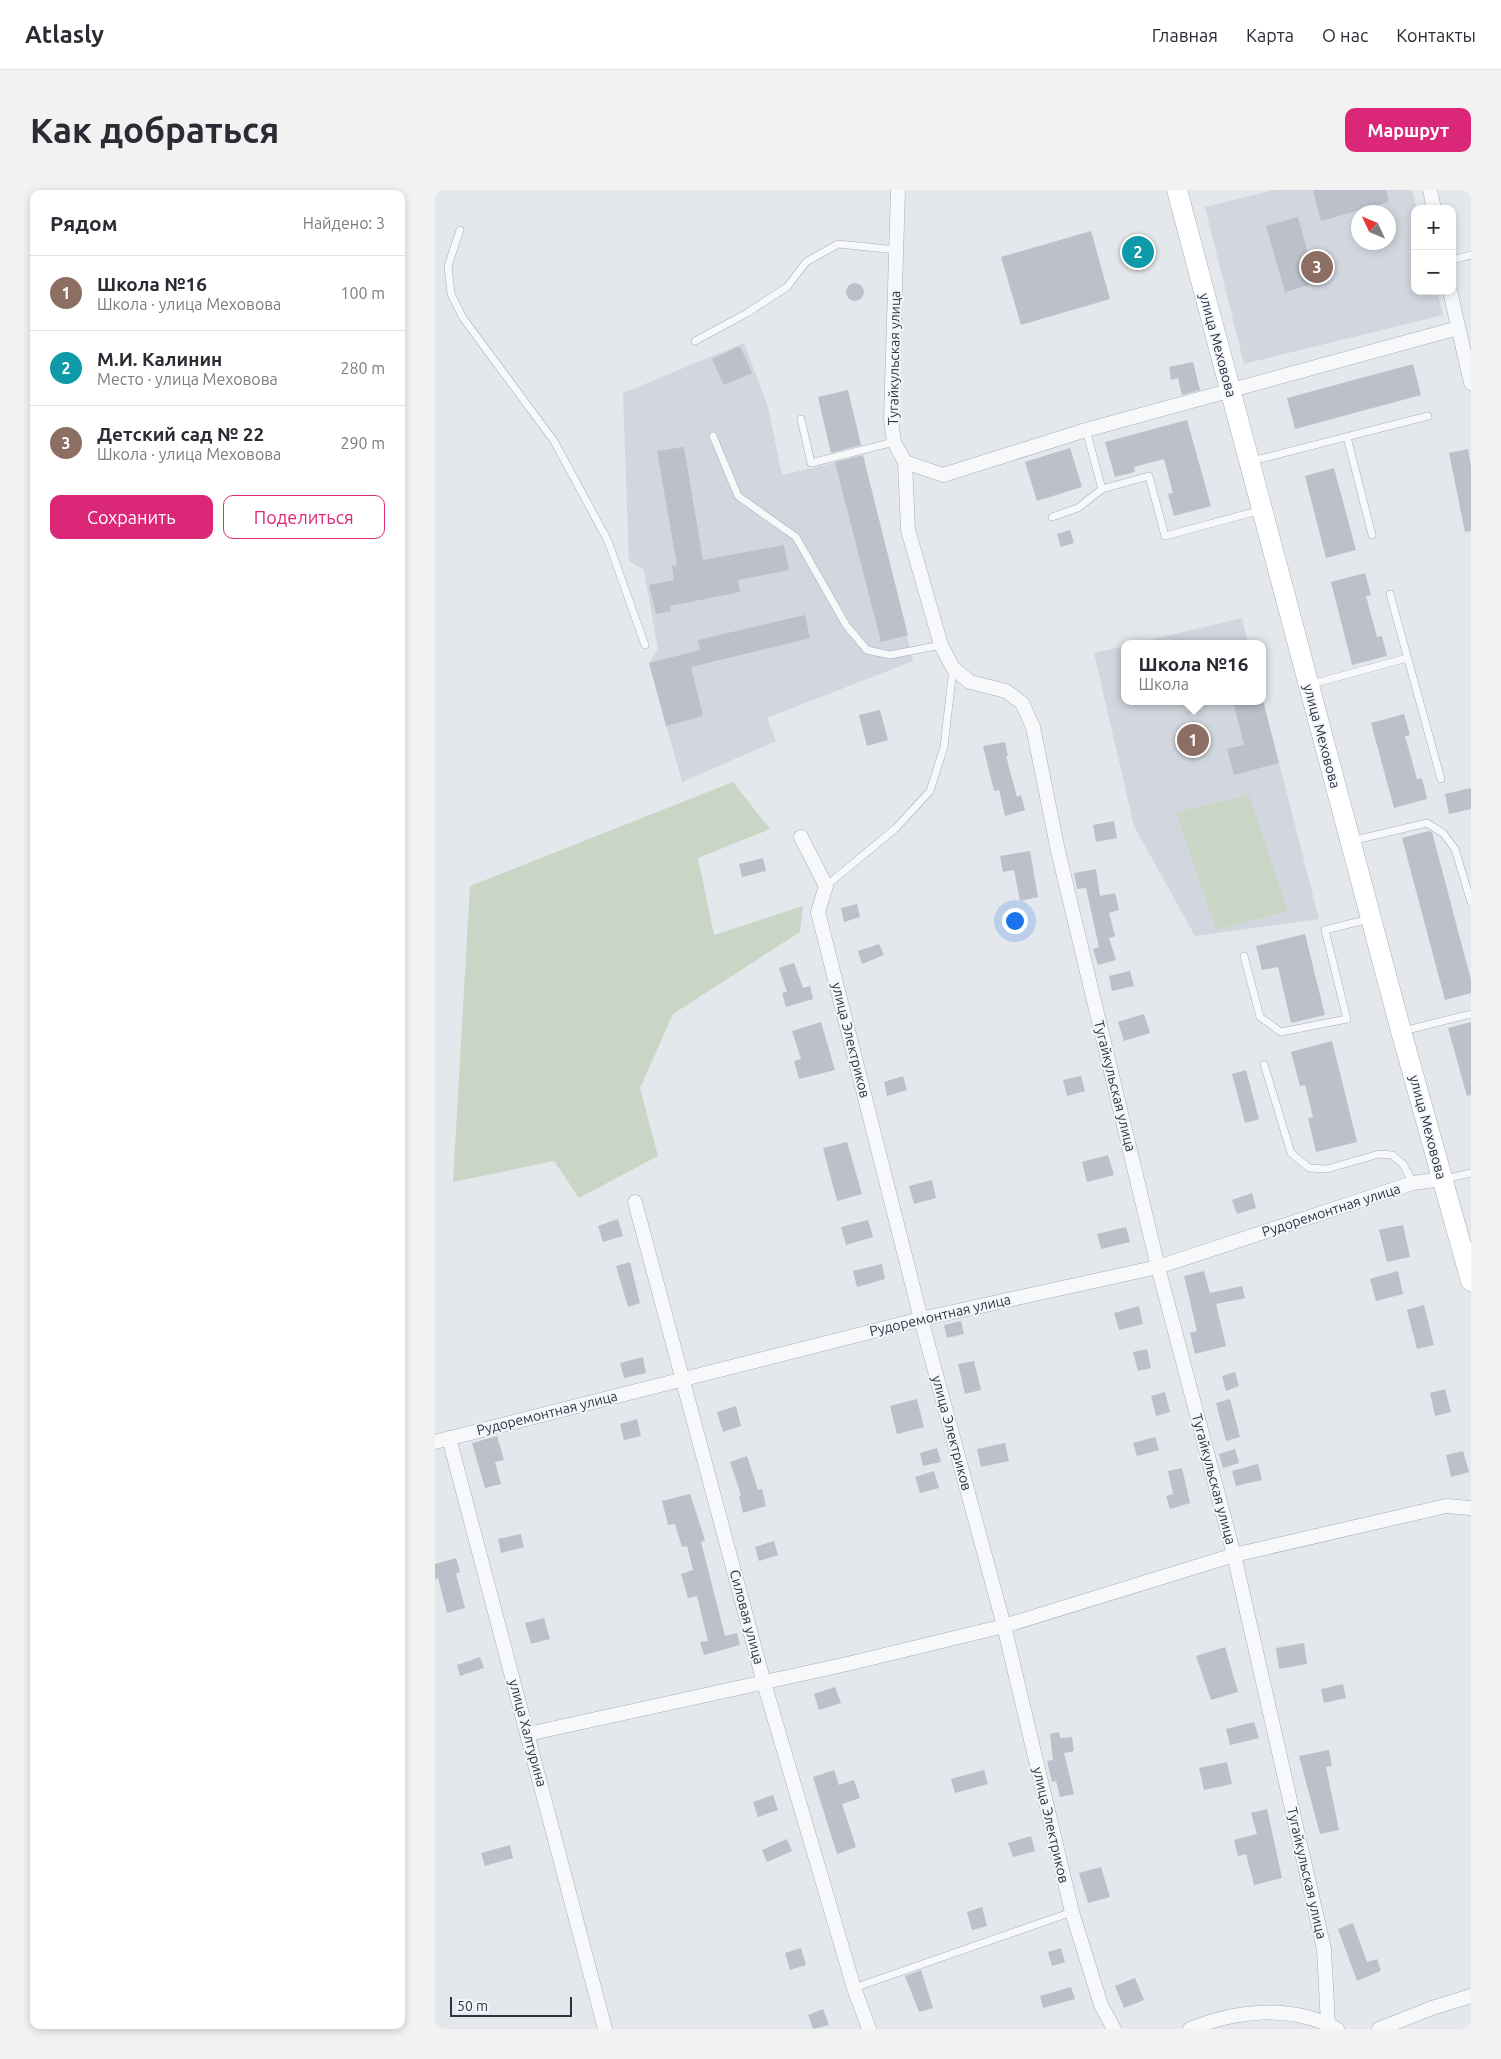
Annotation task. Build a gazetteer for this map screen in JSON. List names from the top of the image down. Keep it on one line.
{"streets":{"street":["улица Меховова","Тугайкульская улица","улица Электриков","Рудоремонтная улица","Силовая улица","улица Халтурина"]},"crossings":[["улица Меховова","Рудоремонтная улица"],["Тугайкульская улица","Рудоремонтная улица"],["улица Электриков","Рудоремонтная улица"],["Рудоремонтная улица","Силовая улица"],["Рудоремонтная улица","улица Халтурина"]],"scale_bar":"50 m","north":"top left","page":{"header":"Atlasly","nav":["Главная","Карта","О нас","Контакты"],"buttons":["Маршрут",["Сохранить","Поделиться"]],"title":"Как добраться","heading":["Рядом","Найдено: 3"],"map_buttons":["+","−"],"pins":["2","3","1"],"list":[{"mark":"1","name":"Школа №16","note":"Школа · улица Меховова","value":"100 m"},{"mark":"2","name":"М.И. Калинин","note":"Место · улица Меховова","value":"280 m"},{"mark":"3","name":"Детский сад № 22","note":"Школа · улица Меховова","value":"290 m"}],"popup":["Школа №16","Школа"],"scale":"50 m"}}
